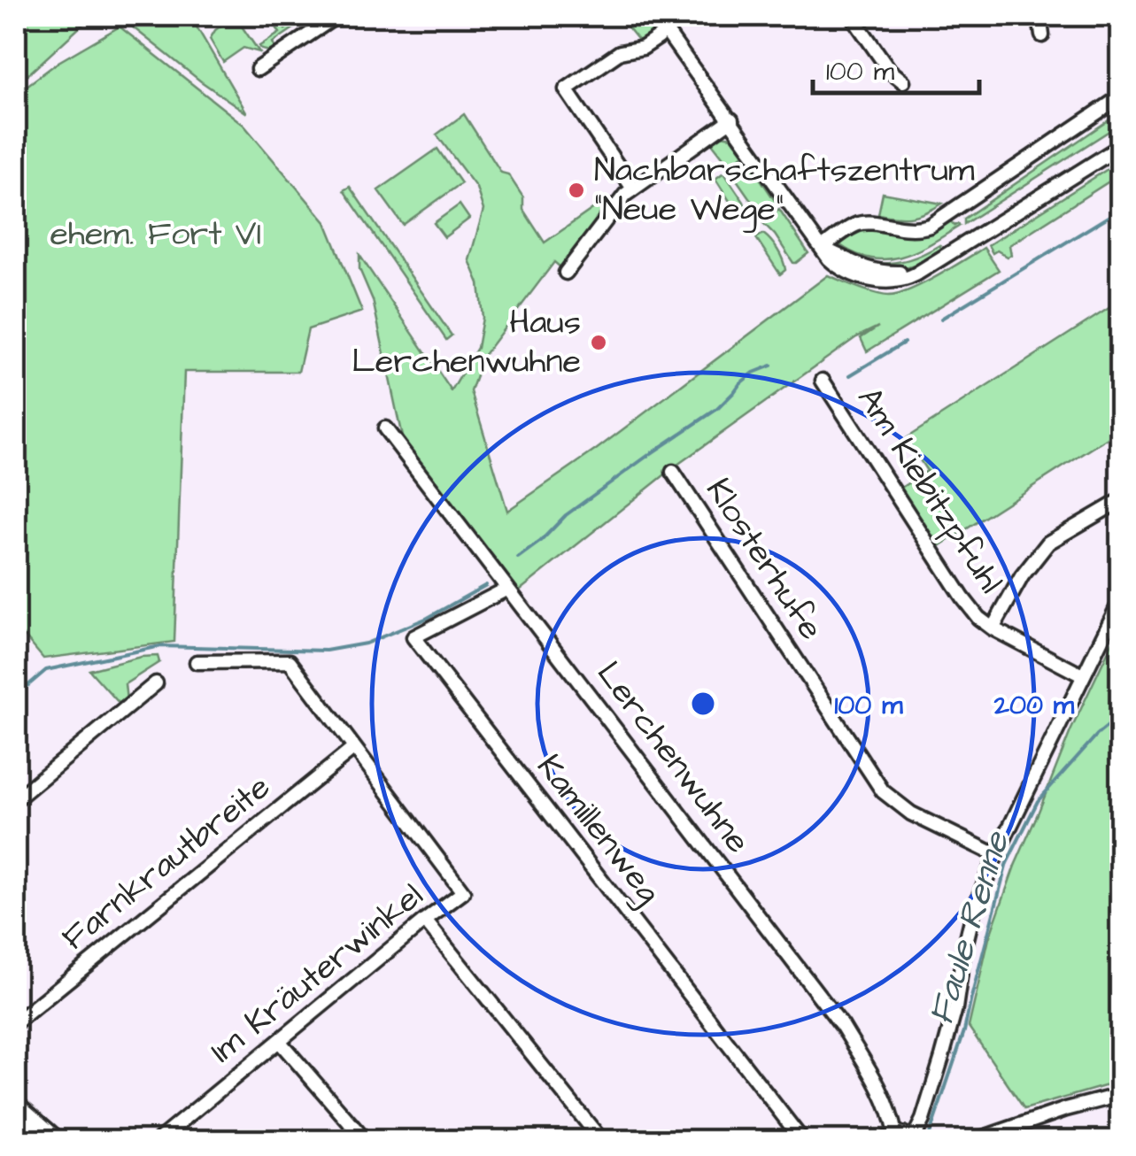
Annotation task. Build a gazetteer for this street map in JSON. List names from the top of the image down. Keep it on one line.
{"streets":{"street":["Am Kiebitzpfuhl","Klosterhufe","Lerchenwuhne","Kamillenweg","Farnkrautbreite","Im Kräuterwinkel"]},"crossings":[["Lerchenwuhne","Kamillenweg"],["Farnkrautbreite","Im Kräuterwinkel"]],"water":["Faule Renne"],"parks":["ehem. Fort VI"],"places":["Nachbarschaftszentrum \"Neue Wege\"","Haus Lerchenwuhne"],"scale_bar":"100 m","rings":["100 m","200 m"]}
